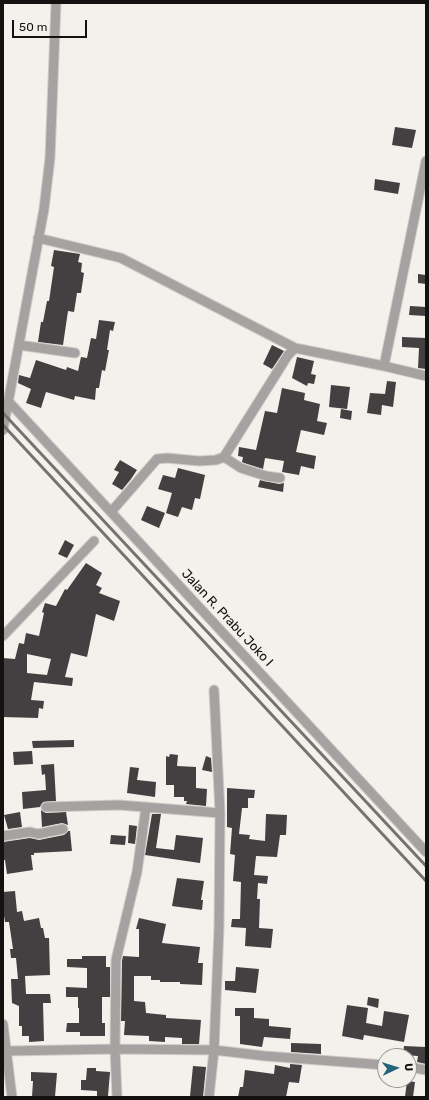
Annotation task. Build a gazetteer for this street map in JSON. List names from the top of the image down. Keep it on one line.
{"streets":{"street":["Jalan R. Prabu Joko I"]},"scale_bar":"50 m","north":"right"}
